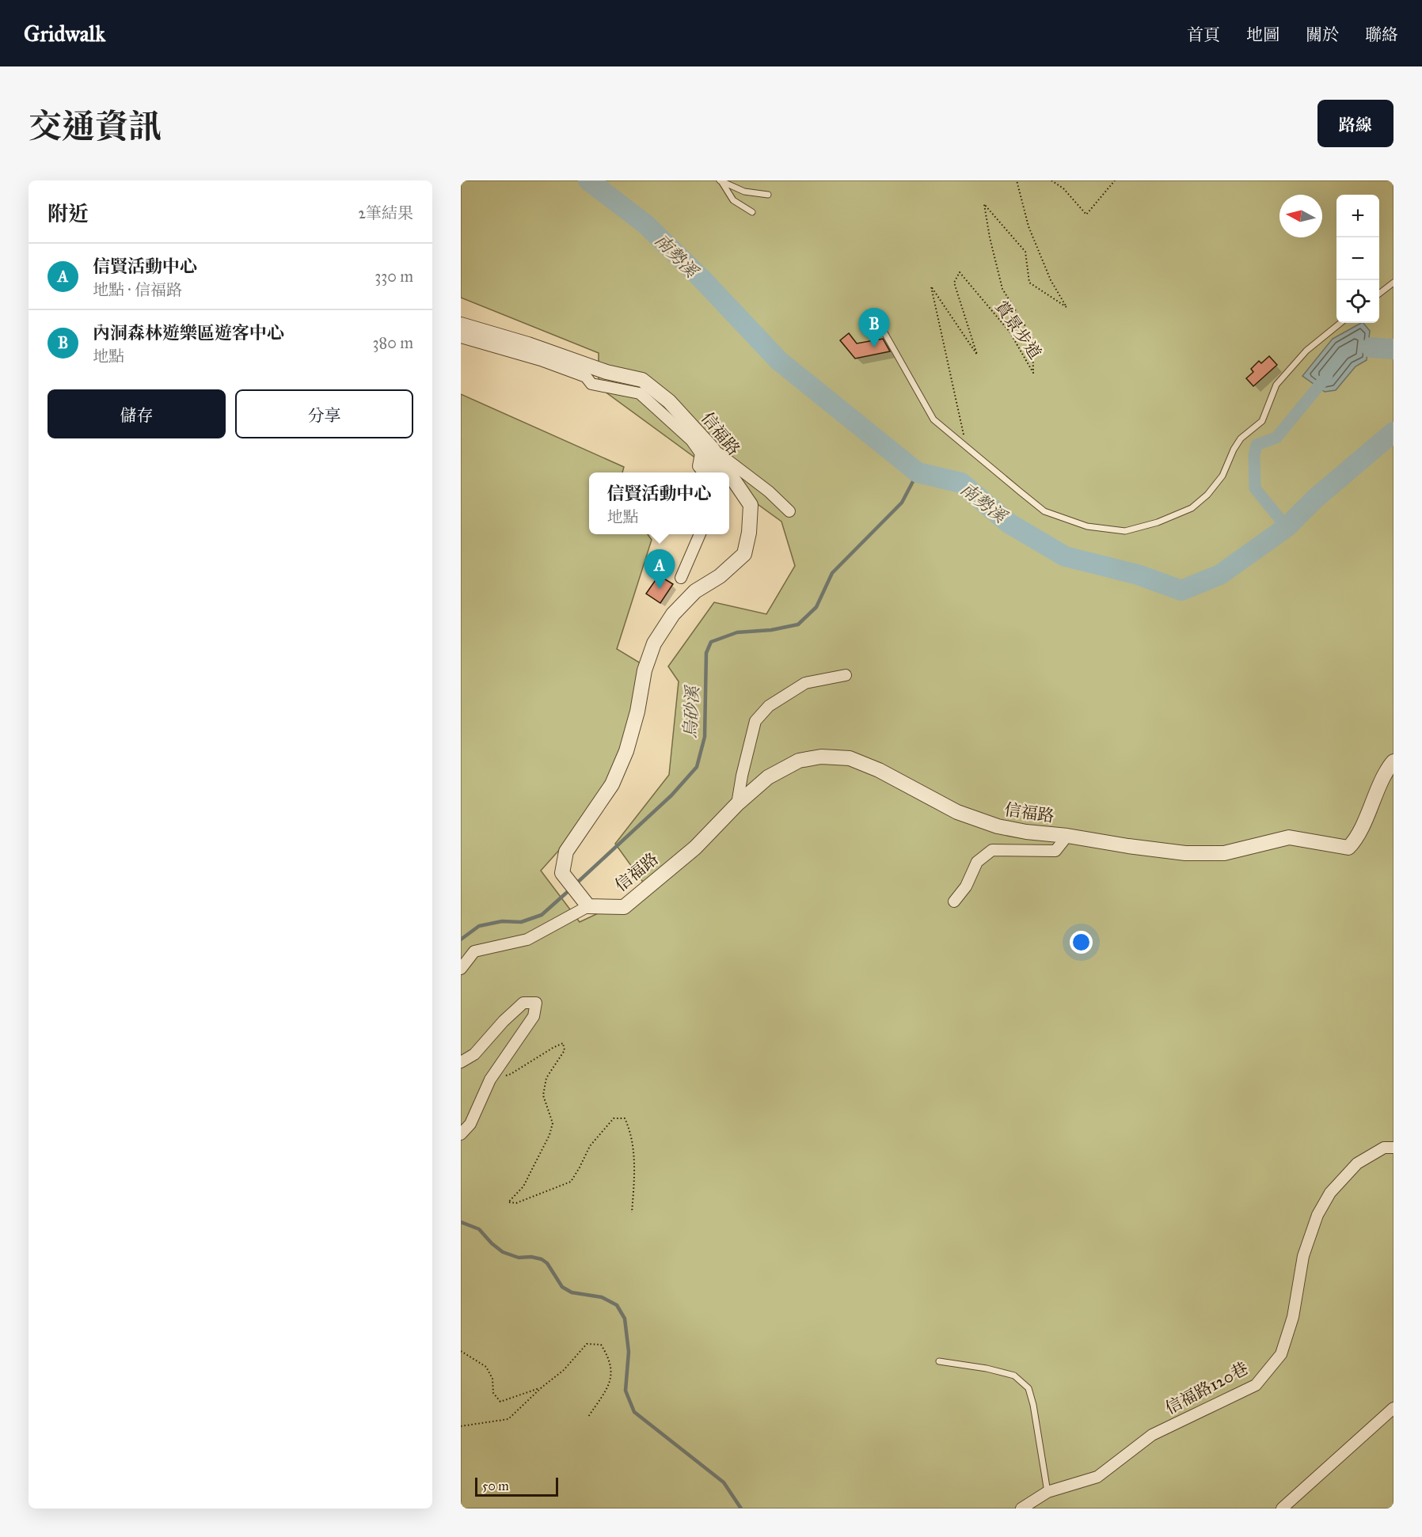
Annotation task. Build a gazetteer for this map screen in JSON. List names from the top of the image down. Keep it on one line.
{"streets":{"street":["信福路","信福路120巷"],"path":["賞景步道"]},"water":["南勢溪","烏砂溪"],"scale_bar":"50 m","north":"left","page":{"header":"Gridwalk","nav":["首頁","地圖","關於","聯絡"],"title":"交通資訊","buttons":["路線",["儲存","分享"]],"heading":["附近","2筆結果"],"map_buttons":["+","−"],"list":[{"mark":"A","name":"信賢活動中心","note":"地點 · 信福路","value":"330 m"},{"mark":"B","name":"內洞森林遊樂區遊客中心","note":"地點","value":"380 m"}],"pins":["B","A"],"popup":["信賢活動中心","地點"],"scale":"50 m"}}
